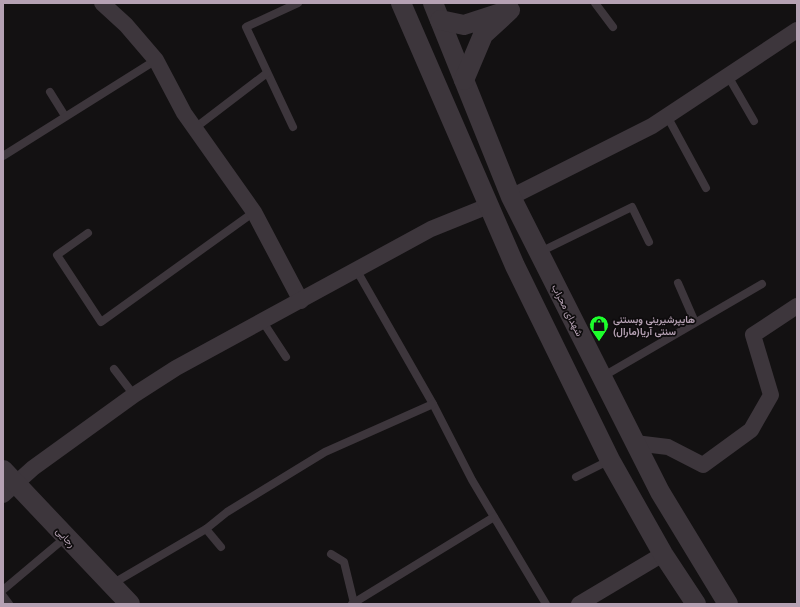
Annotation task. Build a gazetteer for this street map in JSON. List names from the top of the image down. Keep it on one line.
{"streets":{"street":["شهدای محراب","رجایی"]},"places":{"shop":["هایپرشیرینی وبستنی سنتی آریا(مارال)"]}}
